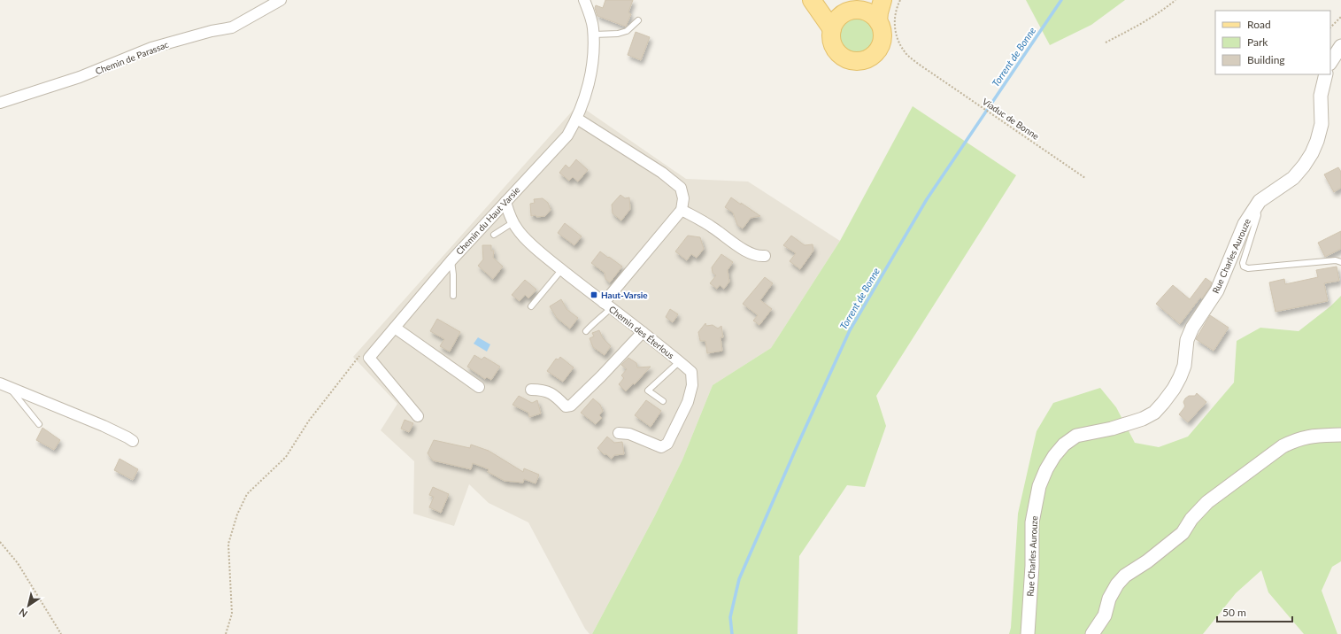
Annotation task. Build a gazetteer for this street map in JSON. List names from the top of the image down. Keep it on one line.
{"streets":{"street":["Chemin de Parassac","Chemin du Haut Varsie","Rue Charles Aurouze","Chemin des Éterlous"],"path":["Viaduc de Bonne"]},"crossings":[["Chemin du Haut Varsie","Chemin des Éterlous"]],"water":["Torrent de Bonne"],"places":{"transit":["Haut-Varsie"]},"legend":["Road","Park","Building"],"scale_bar":"50 m","north":"bottom left"}
